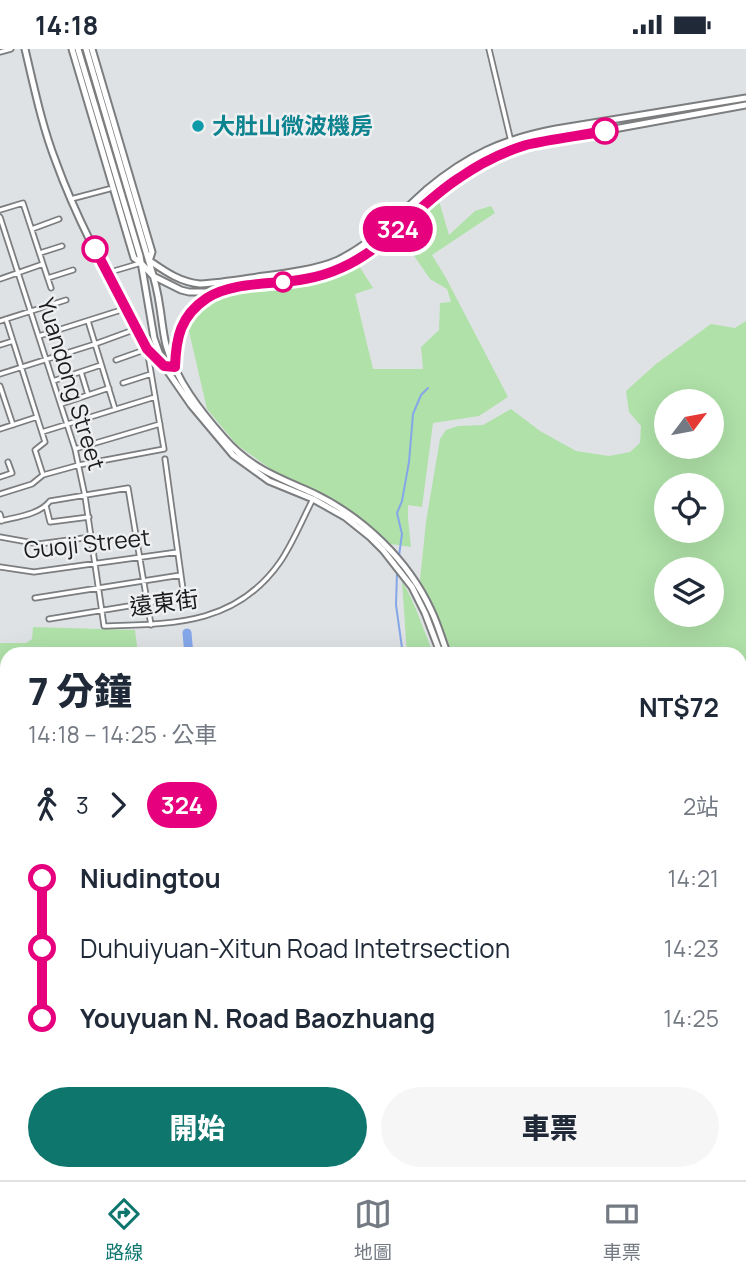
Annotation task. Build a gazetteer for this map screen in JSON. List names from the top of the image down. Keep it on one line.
{"streets":{"street":["Yuandong Street","Guoji Street","遠東街"]},"crossings":[["Yuandong Street","Guoji Street"],["Yuandong Street","遠東街"],["Guoji Street","遠東街"]],"places":["大肚山微波機房"],"lines":["bus line 324"],"north":"top right","page":{"status":"14:18","on_map":"324","heading":["7 分鐘","14:18 – 14:25 · 公車","NT$72"],"legs":["3","324","2站"],"list":[{"name":"Niudingtou","value":"14:21"},{"name":"Duhuiyuan-Xitun Road Intetrsection","value":"14:23"},{"name":"Youyuan N. Road Baozhuang","value":"14:25"}],"buttons":["開始","車票"],"tabs":["路線","地圖","車票"]}}
